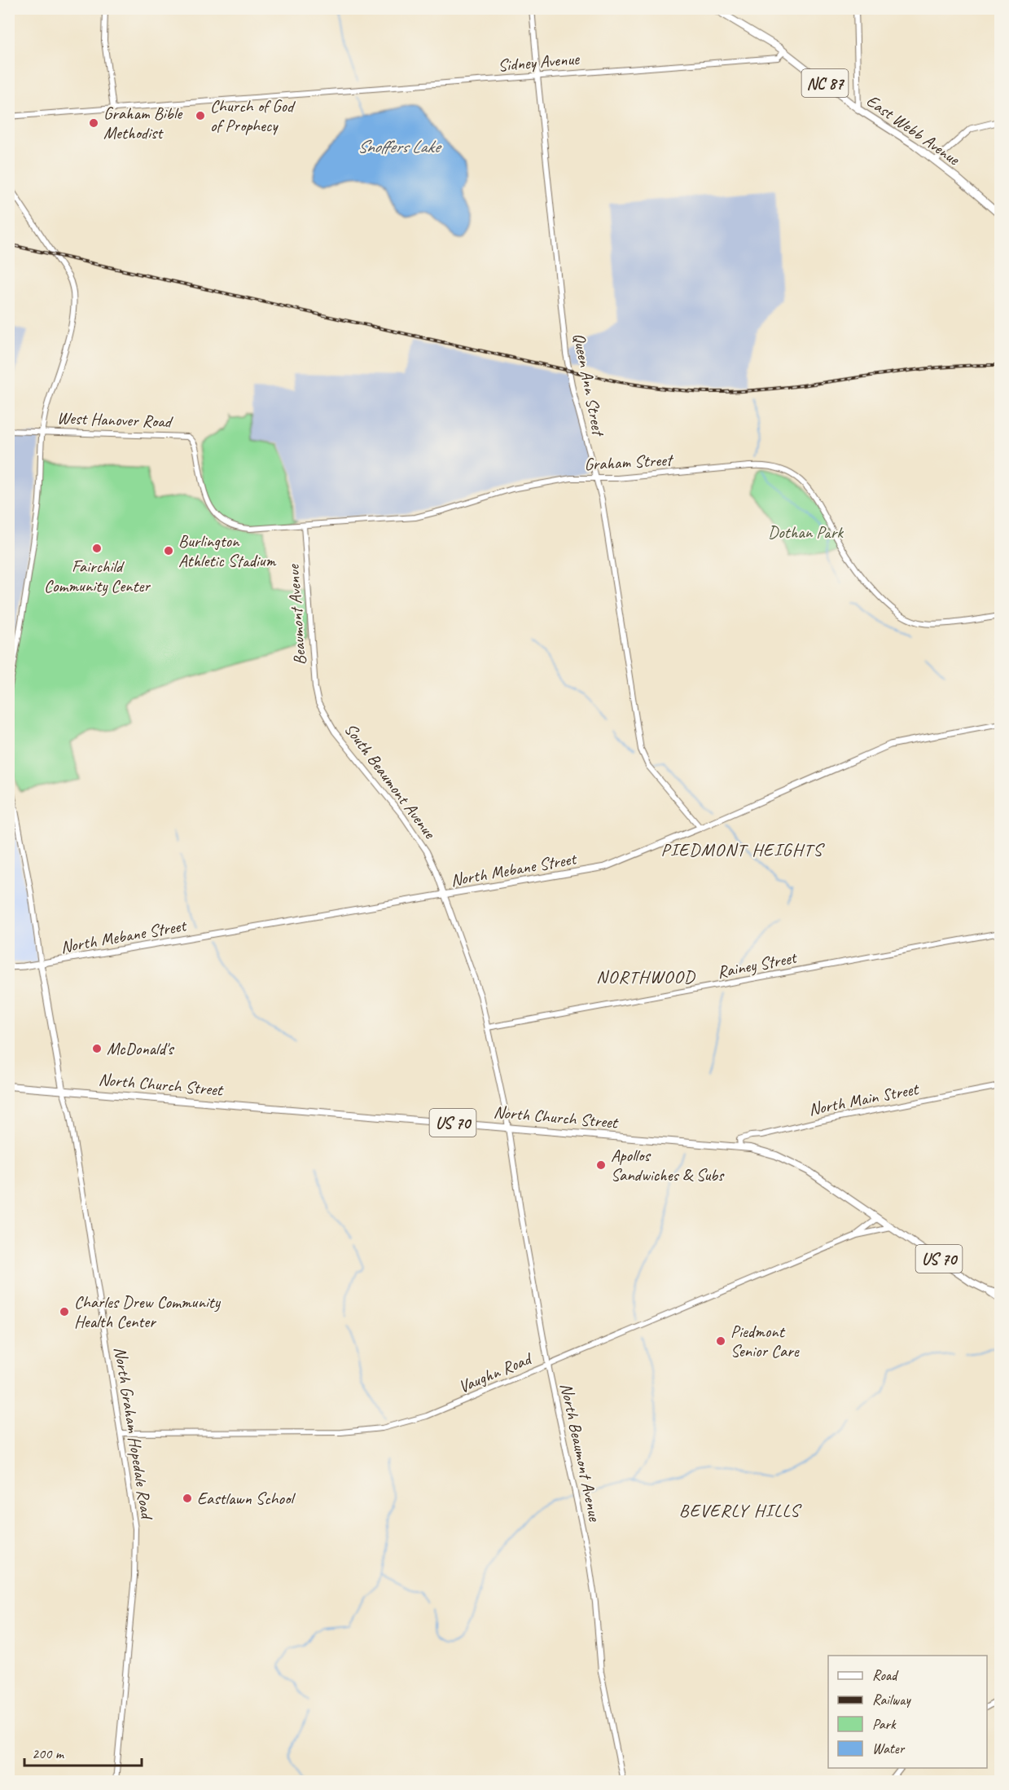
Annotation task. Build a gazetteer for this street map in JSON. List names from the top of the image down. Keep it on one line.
{"streets":{"main road":["NC 87","East Webb Avenue","North Mebane Street","North Church Street","US 70"],"street":["Sidney Avenue","Queen Ann Street","West Hanover Road","Graham Street","Beaumont Avenue","South Beaumont Avenue","Rainey Street","North Main Street","Vaughn Road","North Graham Hopedale Road","North Beaumont Avenue"]},"crossings":[["Sidney Avenue","East Webb Avenue"],["Sidney Avenue","Queen Ann Street"],["Queen Ann Street","Graham Street"],["Queen Ann Street","North Mebane Street"],["West Hanover Road","Graham Street"],["Graham Street","Beaumont Avenue"],["Beaumont Avenue","South Beaumont Avenue"],["South Beaumont Avenue","North Mebane Street"],["South Beaumont Avenue","Rainey Street"],["South Beaumont Avenue","North Church Street"],["South Beaumont Avenue","North Beaumont Avenue"],["North Church Street","North Main Street"],["North Church Street","US 70"],["North Church Street","Vaughn Road"],["North Church Street","North Graham Hopedale Road"],["North Church Street","North Beaumont Avenue"],["Vaughn Road","North Graham Hopedale Road"],["Vaughn Road","North Beaumont Avenue"]],"districts":["PIEDMONT HEIGHTS","NORTHWOOD","BEVERLY HILLS"],"water":["Snoffers Lake"],"parks":["Dothan Park"],"places":["Church of God of Prophecy","Graham Bible Methodist","Fairchild Community Center","Burlington Athletic Stadium","McDonald's","Apollos Sandwiches & Subs","Charles Drew Community Health Center","Piedmont Senior Care","Eastlawn School"],"legend":["Road","Railway","Park","Water"],"scale_bar":"200 m"}
